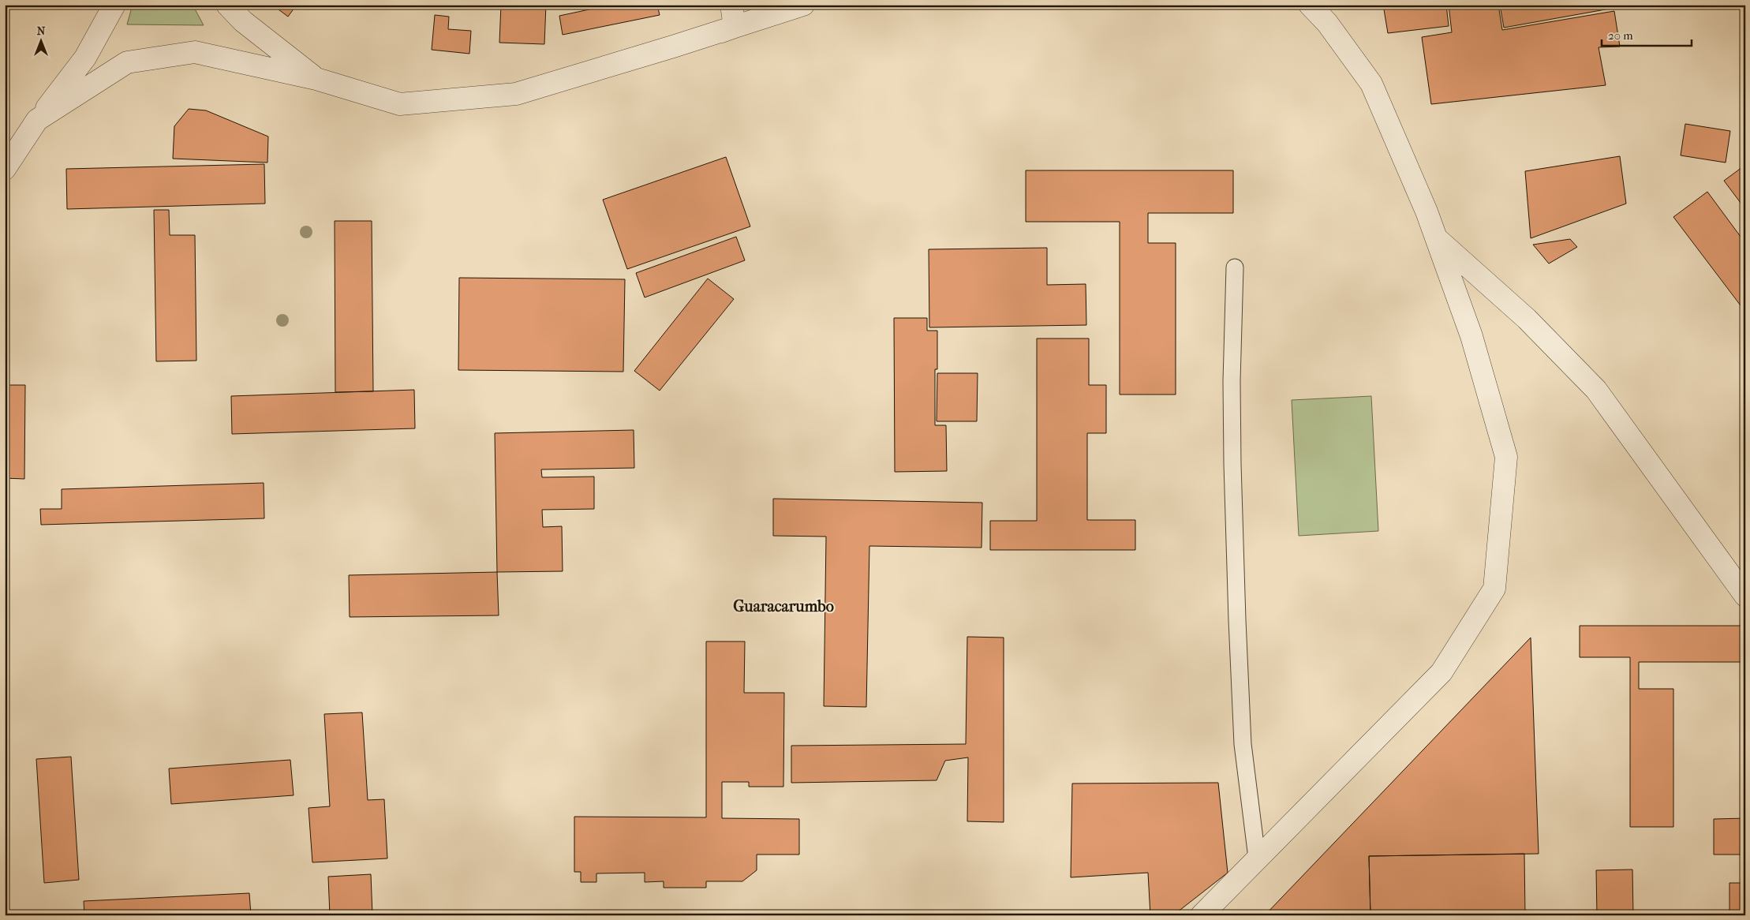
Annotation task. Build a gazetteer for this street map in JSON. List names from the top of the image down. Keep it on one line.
{"districts":["Guaracarumbo"],"scale_bar":"20 m","north":"top"}
